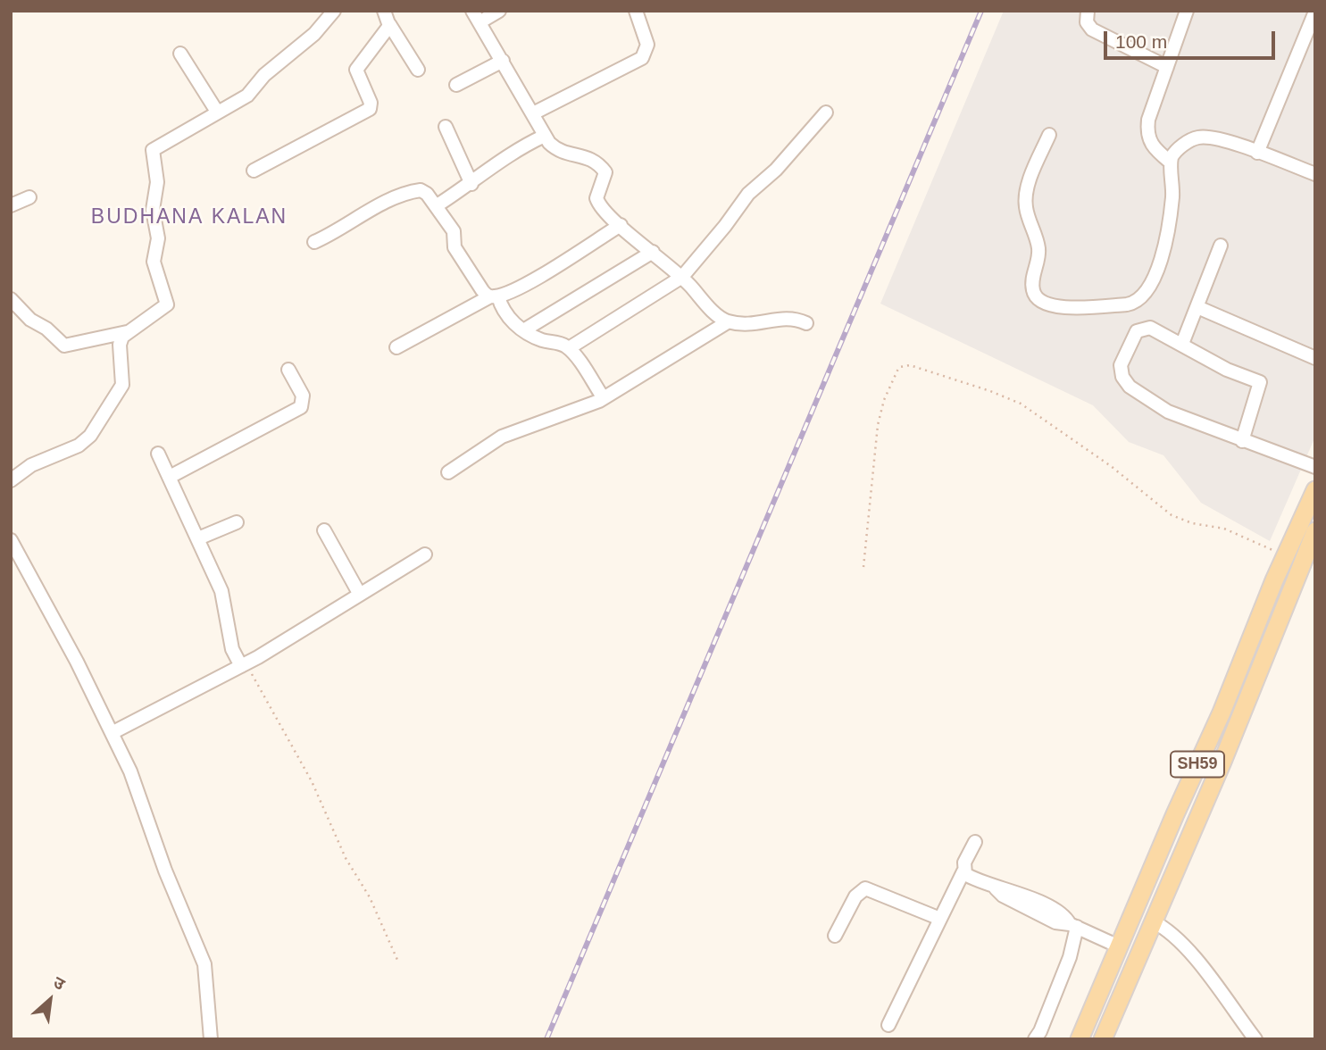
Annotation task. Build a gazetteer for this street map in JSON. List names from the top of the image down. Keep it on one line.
{"streets":{"main road":["SH59"]},"districts":["BUDHANA KALAN"],"scale_bar":"100 m","north":"top right"}
